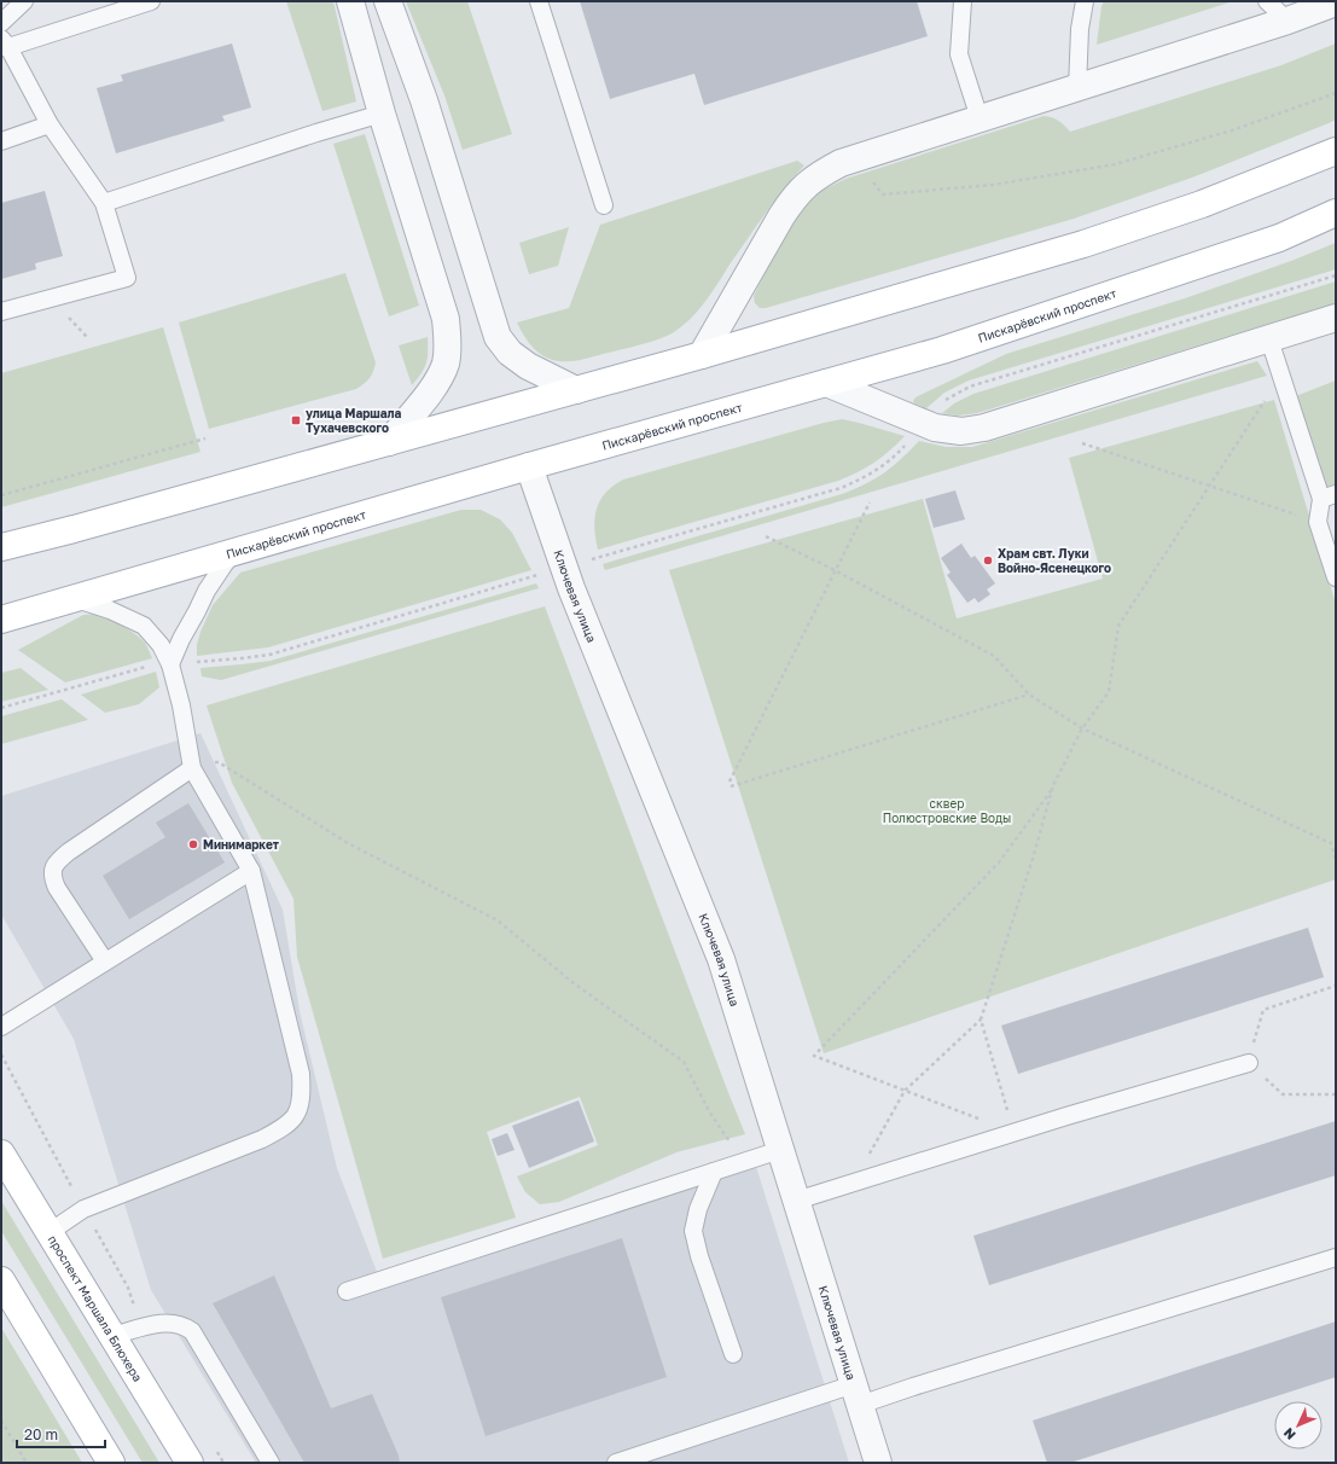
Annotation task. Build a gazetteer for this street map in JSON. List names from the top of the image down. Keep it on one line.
{"streets":{"main road":["Пискарёвский проспект","проспект Маршала Блюхера"],"street":["Ключевая улица"]},"crossings":[["Пискарёвский проспект","Ключевая улица"]],"parks":["сквер Полюстровские Воды"],"places":{"transit":["улица Маршала Тухачевского"],"other":["Храм свт. Луки Войно-Ясенецкого","Минимаркет"]},"scale_bar":"20 m","north":"bottom left"}
